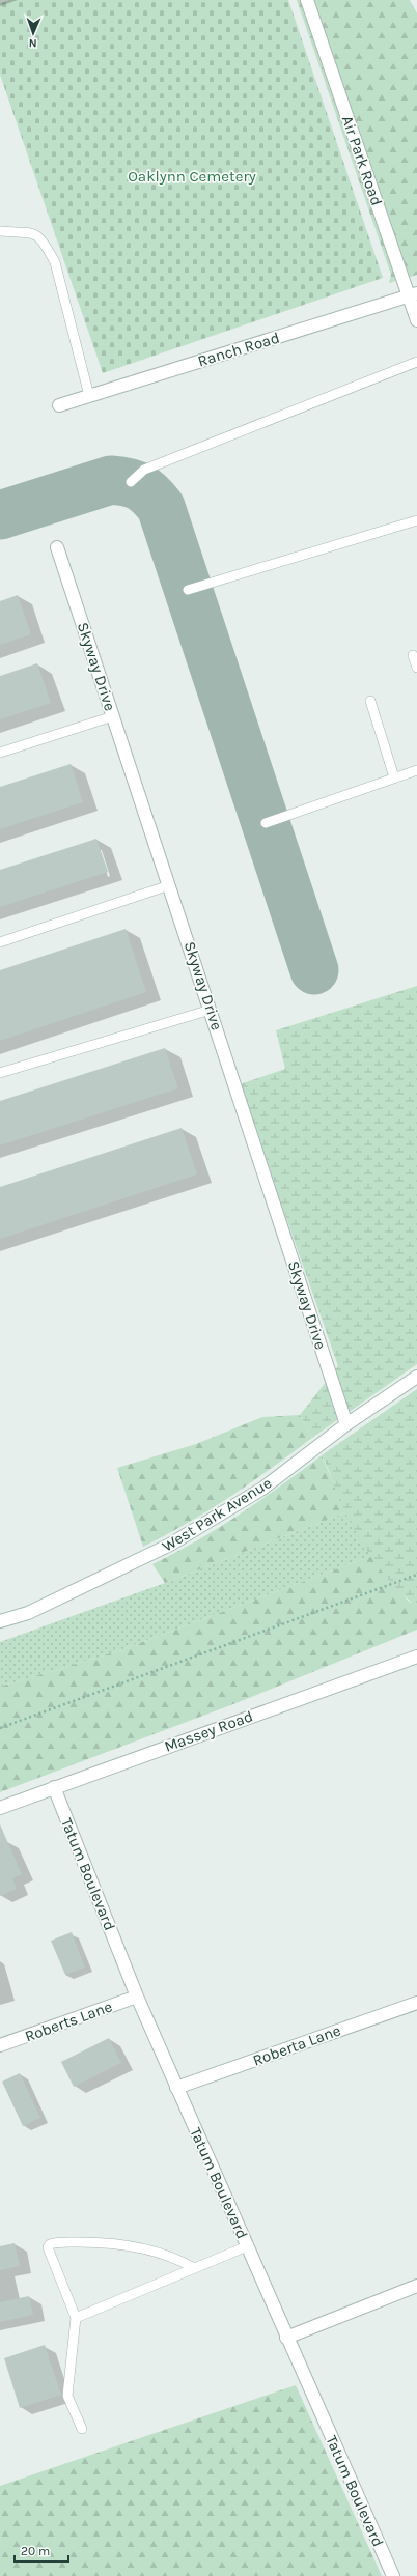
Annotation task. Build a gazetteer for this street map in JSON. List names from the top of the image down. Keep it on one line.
{"streets":{"street":["Air Park Road","Ranch Road","Skyway Drive","West Park Avenue","Massey Road","Tatum Boulevard","Roberts Lane","Roberta Lane"]},"crossings":[["Air Park Road","Ranch Road"],["Skyway Drive","West Park Avenue"],["Massey Road","Tatum Boulevard"],["Tatum Boulevard","Roberts Lane"],["Tatum Boulevard","Roberta Lane"]],"parks":["Oaklynn Cemetery"],"scale_bar":"20 m","north":"bottom"}
